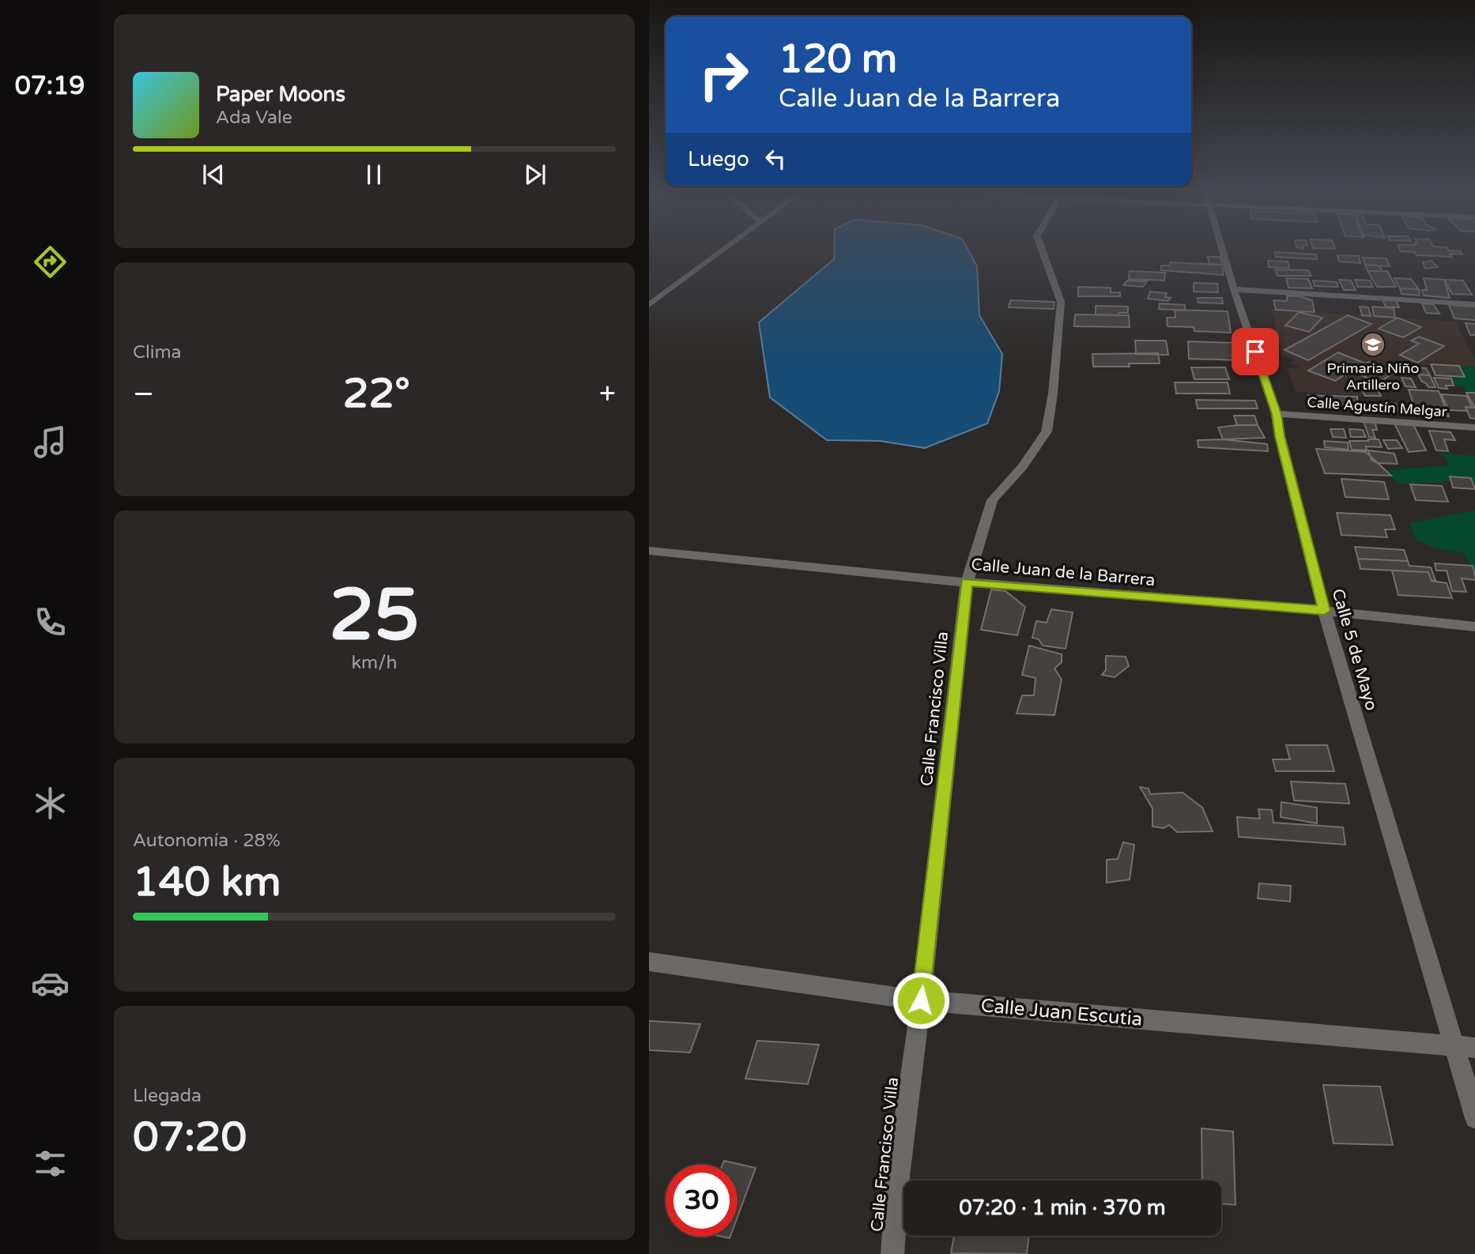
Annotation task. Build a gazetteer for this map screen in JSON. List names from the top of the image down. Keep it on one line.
{"streets":{"street":["Calle Agustín Melgar","Calle Juan de la Barrera","Calle 5 de Mayo","Calle Francisco Villa","Calle Juan Escutia"]},"crossings":[["Calle Agustín Melgar","Calle 5 de Mayo"],["Calle Juan de la Barrera","Calle 5 de Mayo"],["Calle Juan de la Barrera","Calle Francisco Villa"],["Calle 5 de Mayo","Calle Juan Escutia"],["Calle Francisco Villa","Calle Juan Escutia"]],"places":{"school or university":["Primaria Niño Artillero"]},"page":{"tabs":"07:19","turn":["120 m","Calle Juan de la Barrera"],"song":["Paper Moons","Ada Vale"],"then":"Luego","tile":["Clima",["25","km/h"],["Autonomía · 28%","140 km"],["Llegada","07:20"]],"heat":["−","22°","+"],"limit":"30","trip":"07:20 · 1 min · 370 m"}}
